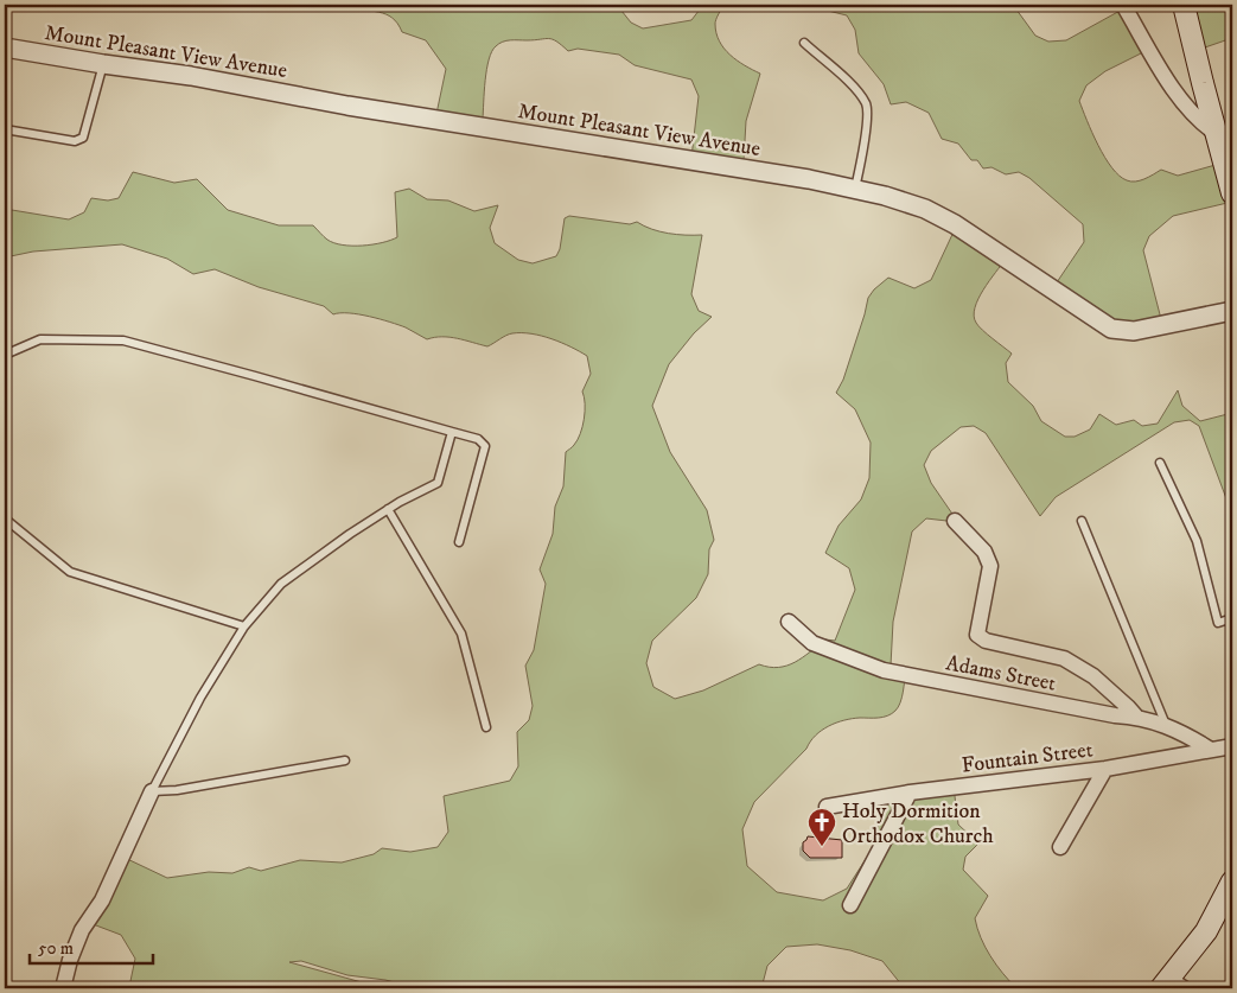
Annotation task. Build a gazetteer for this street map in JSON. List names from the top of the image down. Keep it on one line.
{"streets":{"street":["Mount Pleasant View Avenue","Adams Street","Fountain Street"]},"crossings":[["Adams Street","Fountain Street"]],"places":{"church":["Holy Dormition Orthodox Church"]},"scale_bar":"50 m"}
